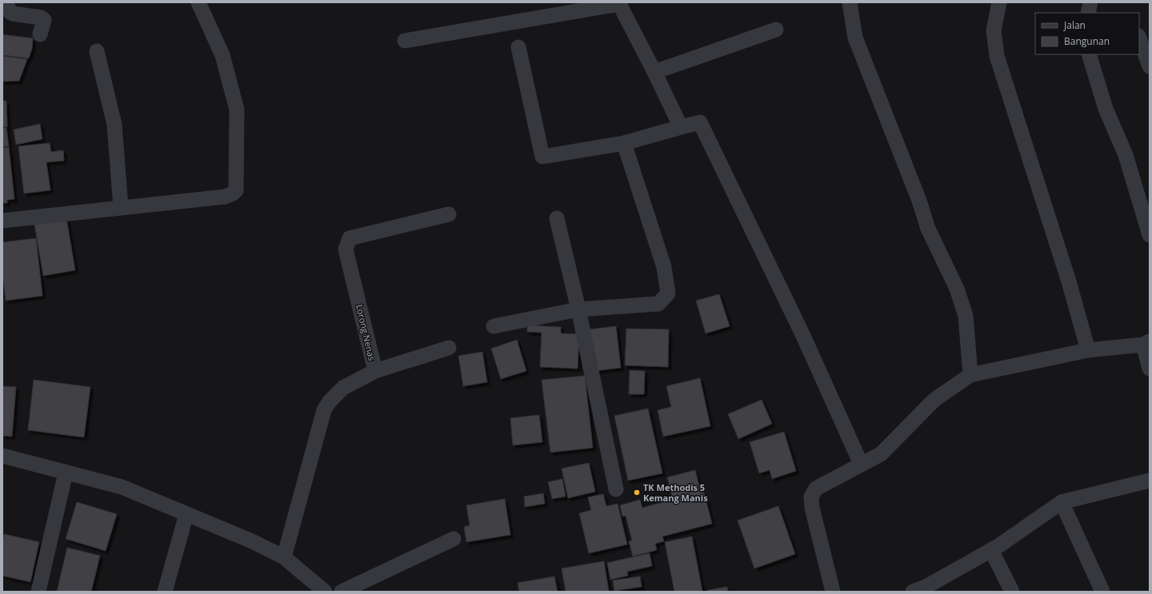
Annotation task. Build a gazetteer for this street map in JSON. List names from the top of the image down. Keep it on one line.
{"streets":{"street":["Lorong Nenas"]},"places":["TK Methodis 5 Kemang Manis"],"legend":["Jalan","Bangunan"]}
